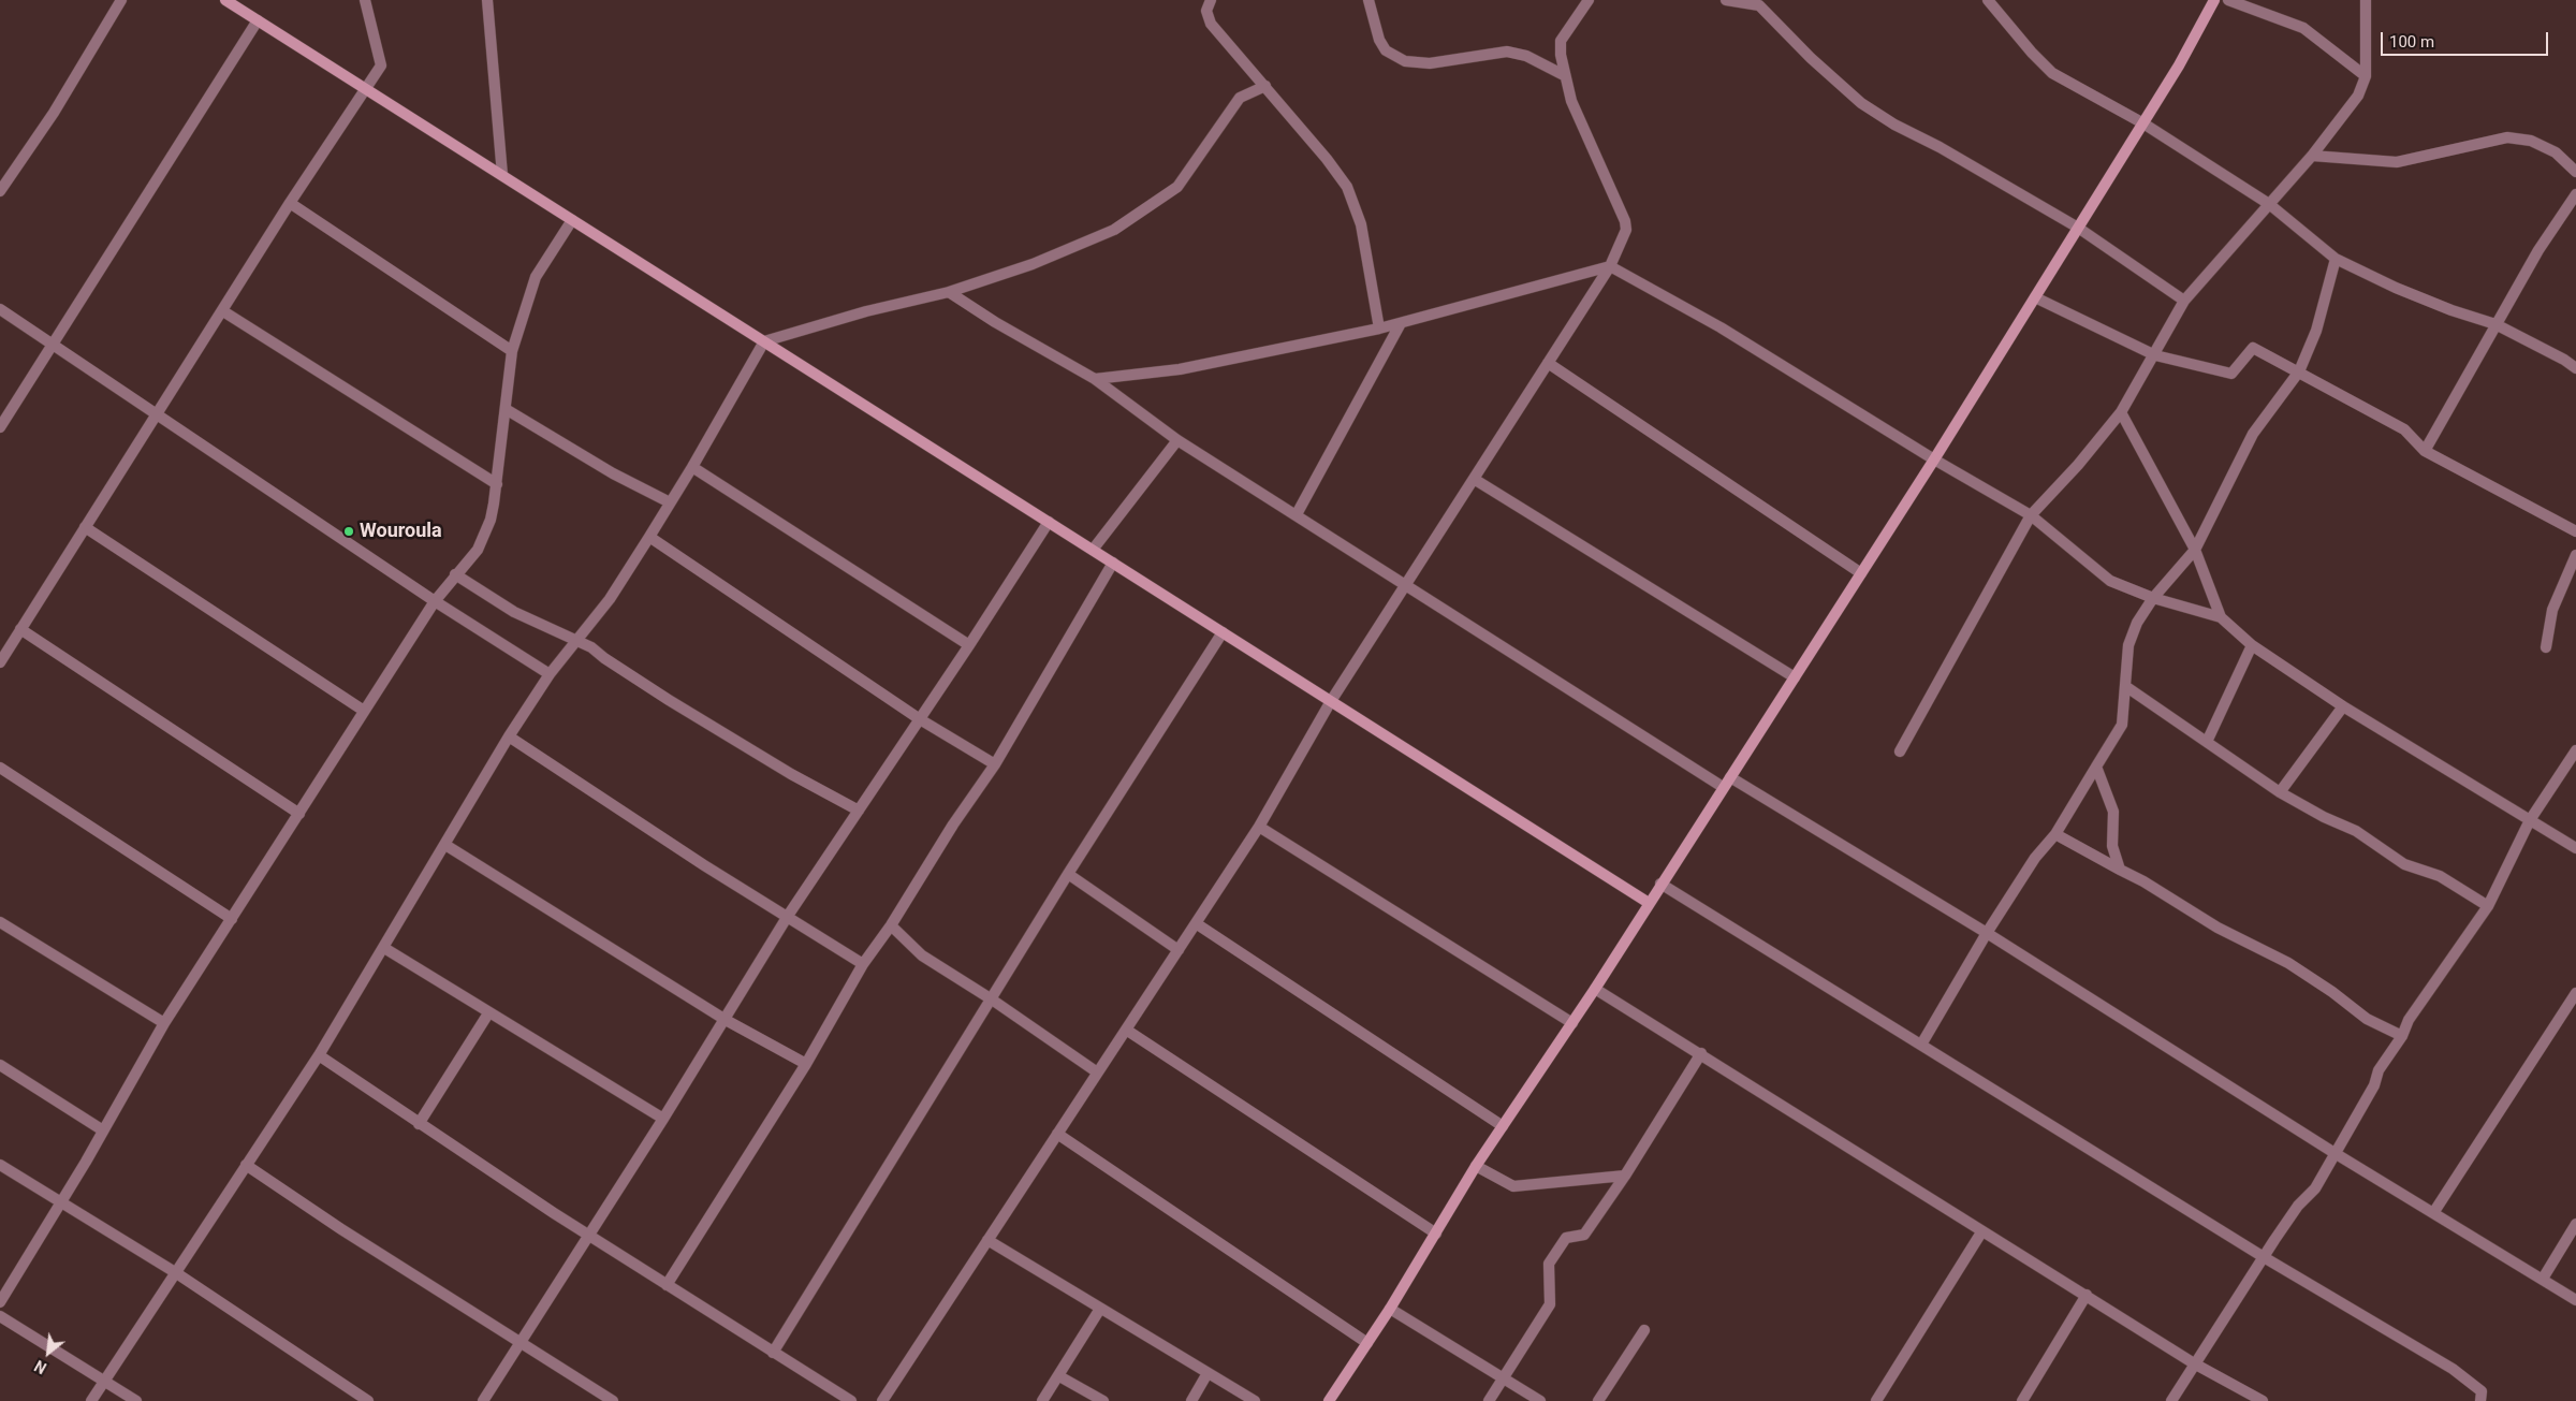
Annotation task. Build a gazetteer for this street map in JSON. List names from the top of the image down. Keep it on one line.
{"places":["Wouroula"],"scale_bar":"100 m","north":"bottom left"}
